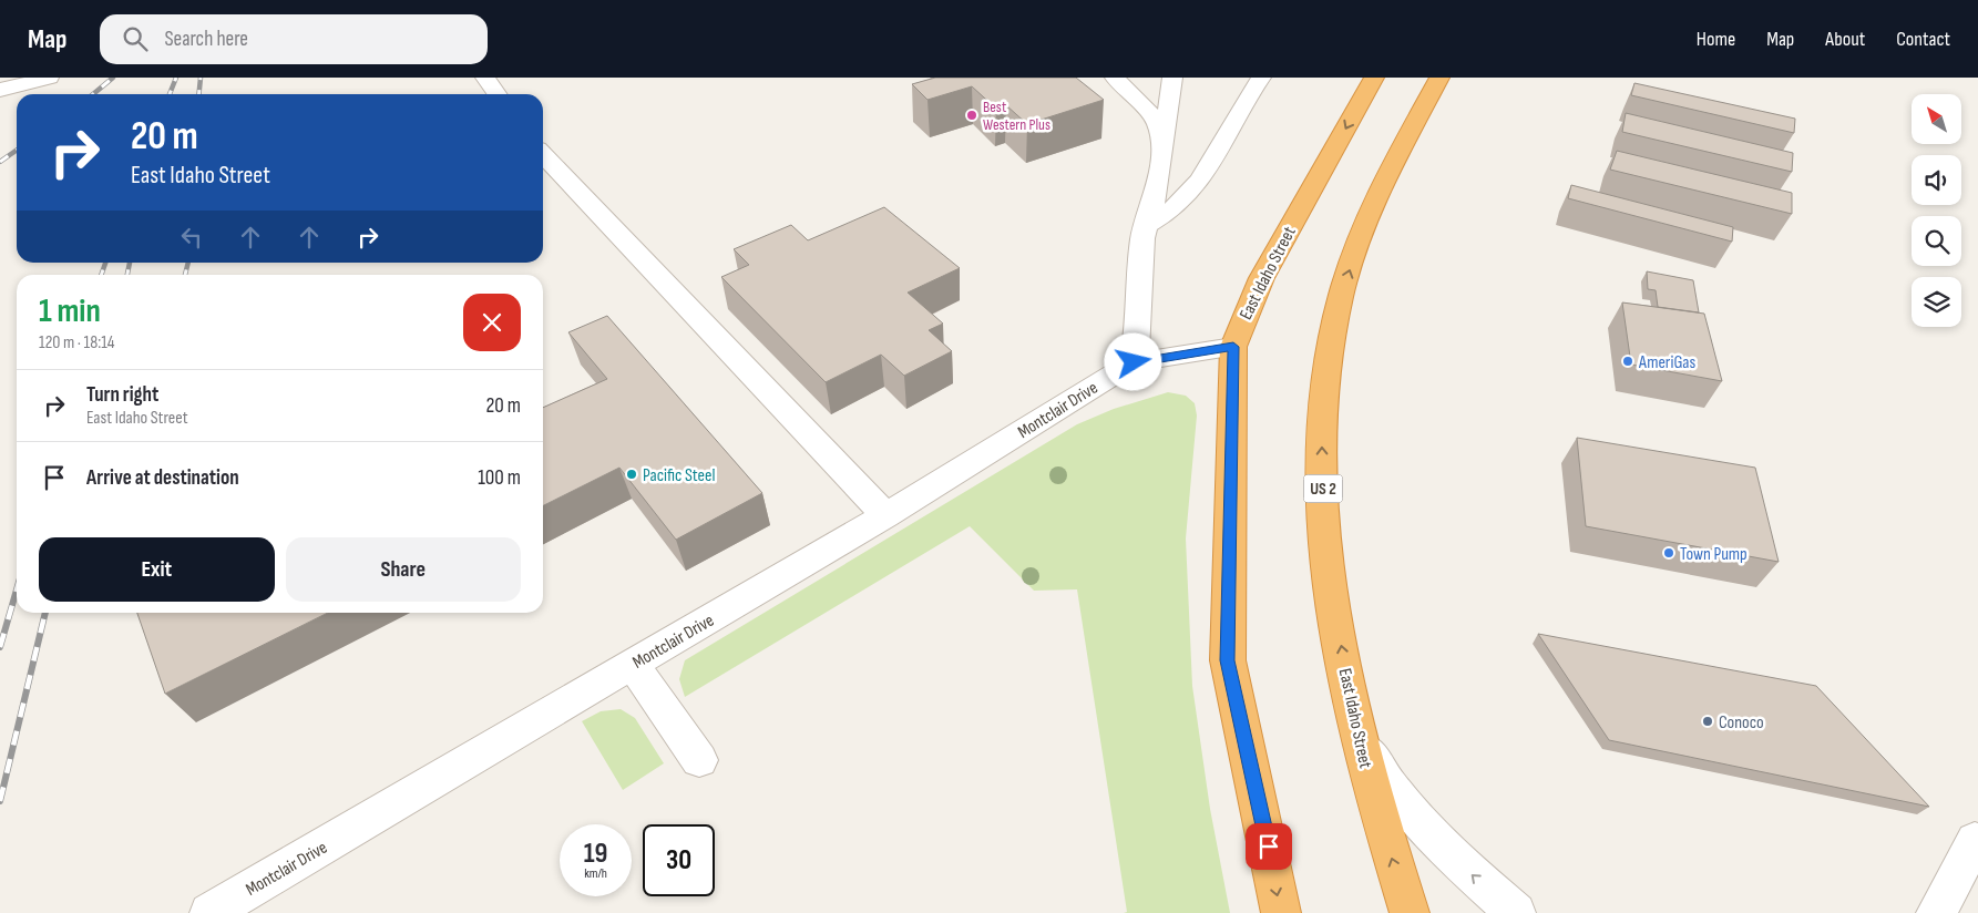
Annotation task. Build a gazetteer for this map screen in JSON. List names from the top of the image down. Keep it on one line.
{"streets":{"highway":["East Idaho Street","US 2"],"street":["Montclair Drive"]},"crossings":[["East Idaho Street","Montclair Drive"]],"places":["Best Western Plus","AmeriGas","Pacific Steel","Town Pump","Conoco"],"north":"top left","page":{"header":"Map","search":"Search here","nav":["Home","Map","About","Contact"],"turn":["20 m","East Idaho Street"],"heading":["1 min","120 m · 18:14"],"list":[{"name":"Turn right","note":"East Idaho Street","value":"20 m"},{"name":"Arrive at destination","value":"100 m"}],"buttons":["Exit","Share"],"speed":"19 km/h","limit":"30"}}
